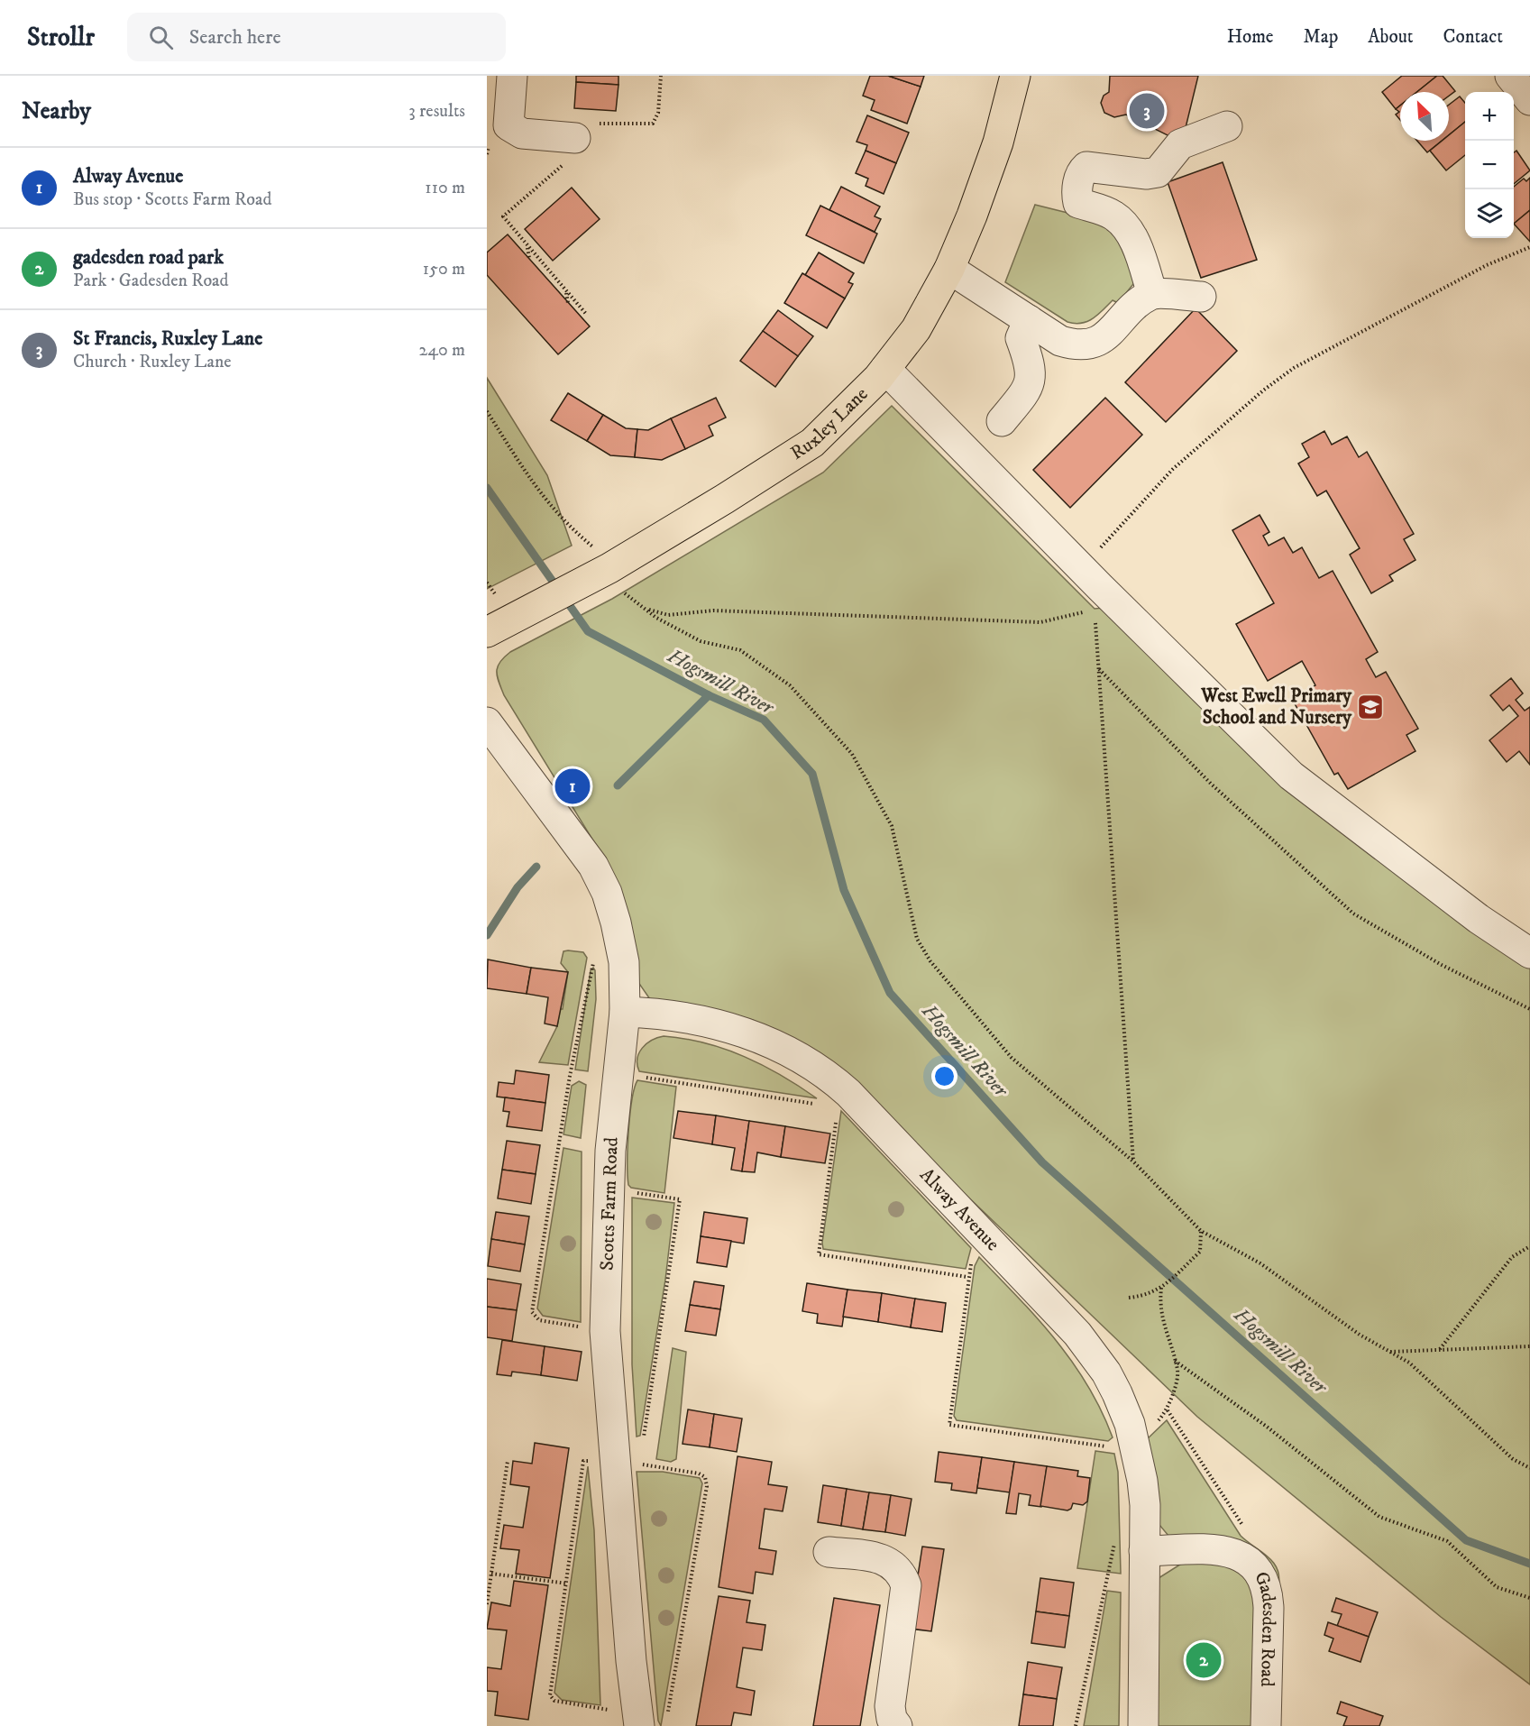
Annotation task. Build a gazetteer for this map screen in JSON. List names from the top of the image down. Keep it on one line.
{"streets":{"main road":["Ruxley Lane"],"street":["Scotts Farm Road","Alway Avenue","Gadesden Road"]},"crossings":[["Scotts Farm Road","Alway Avenue"],["Alway Avenue","Gadesden Road"]],"water":["Hogsmill River"],"places":{"school or university":["West Ewell Primary School and Nursery"]},"north":"top left","page":{"header":"Strollr","search":"Search here","nav":["Home","Map","About","Contact"],"heading":["Nearby","3 results"],"pins":["3","1","2"],"map_buttons":["+","−"],"list":[{"mark":"1","name":"Alway Avenue","note":"Bus stop · Scotts Farm Road","value":"110 m"},{"mark":"2","name":"gadesden road park","note":"Park · Gadesden Road","value":"150 m"},{"mark":"3","name":"St Francis, Ruxley Lane","note":"Church · Ruxley Lane","value":"240 m"}]}}
